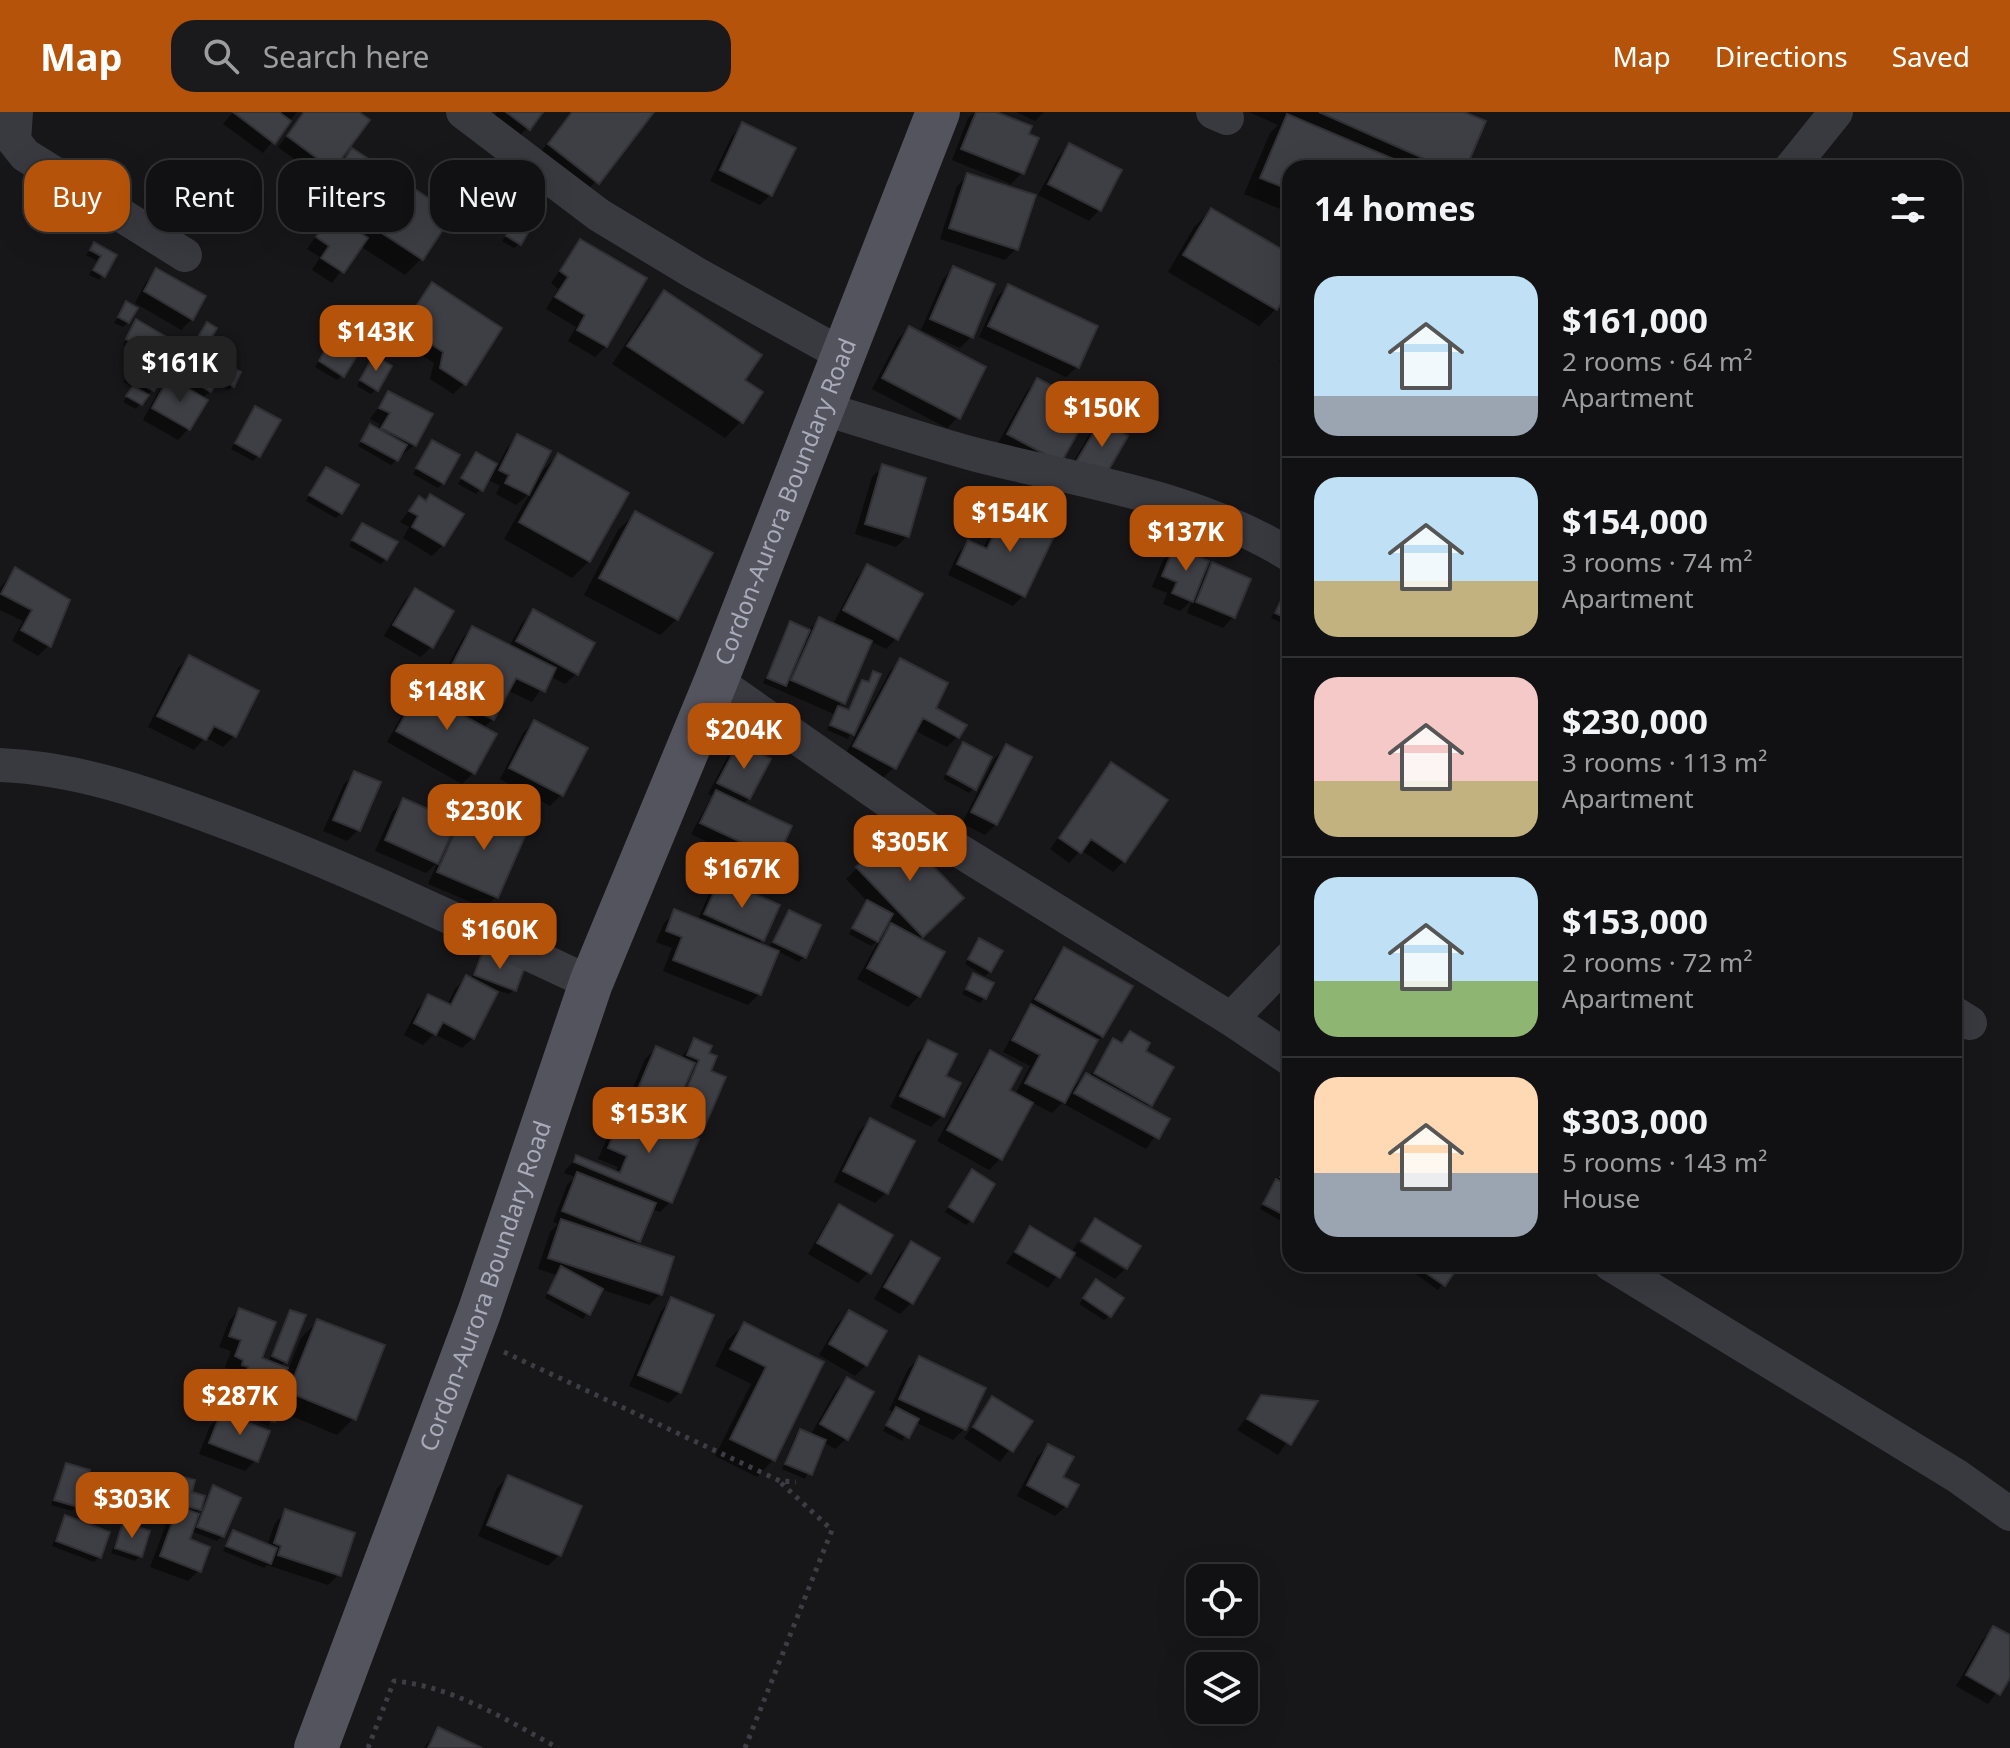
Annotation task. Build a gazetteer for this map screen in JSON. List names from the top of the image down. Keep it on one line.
{"streets":{"main road":["Cordon-Aurora Boundary Road"]},"page":{"header":"Map","search":"Search here","nav":["Map","Directions","Saved"],"chip":["Buy","Rent","Filters","New"],"heading":"14 homes","list":[{"name":"$161,000","note":"2 rooms · 64 m² · Apartment"},{"name":"$154,000","note":"3 rooms · 74 m² · Apartment"},{"name":"$230,000","note":"3 rooms · 113 m² · Apartment"},{"name":"$153,000","note":"2 rooms · 72 m² · Apartment"},{"name":"$303,000","note":"5 rooms · 143 m² · House"}],"price":["$143K","$161K","$150K","$154K","$137K","$148K","$204K","$230K","$305K","$167K","$160K","$153K","$287K","$303K"]}}
